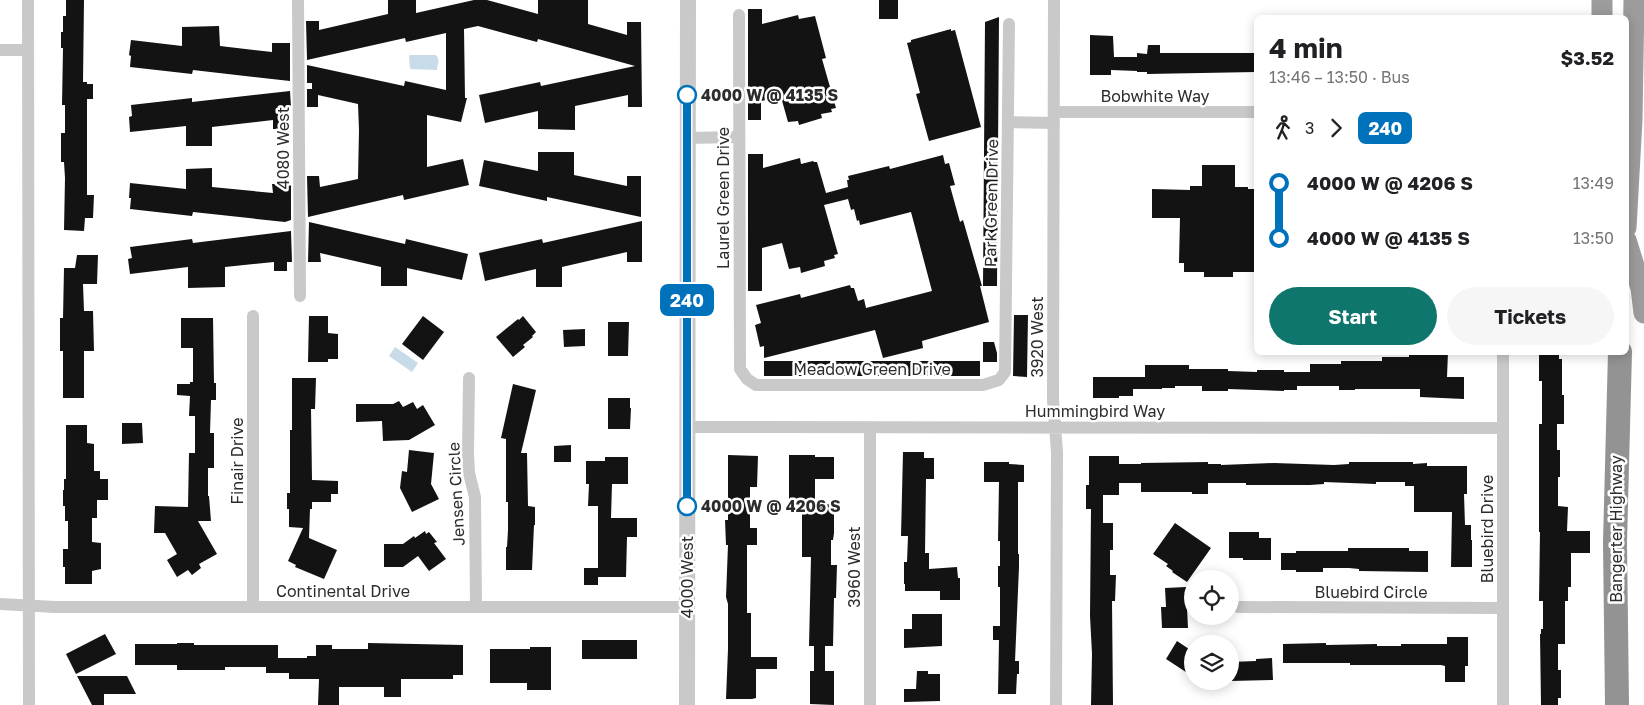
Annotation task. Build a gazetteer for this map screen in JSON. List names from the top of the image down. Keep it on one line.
{"streets":{"highway":["Bangerter Highway"],"street":["Bobwhite Way","4080 West","Laurel Green Drive","Park Green Drive","3920 West","Meadow Green Drive","Hummingbird Way","Finair Drive","Jensen Circle","Bluebird Drive","3960 West","4000 West","Continental Drive","Bluebird Circle"]},"crossings":[["Bobwhite Way","Park Green Drive"],["Bobwhite Way","3920 West"],["Laurel Green Drive","Meadow Green Drive"],["Park Green Drive","Meadow Green Drive"],["3920 West","Hummingbird Way"],["Hummingbird Way","Bluebird Drive"],["Hummingbird Way","3960 West"],["Hummingbird Way","4000 West"],["Finair Drive","Continental Drive"],["Jensen Circle","Continental Drive"],["Bluebird Drive","Bluebird Circle"],["4000 West","Continental Drive"]],"places":["4000 W @ 4135 S","4000 W @ 4206 S"],"lines":["bus line 240"],"page":{"on_map":"240","heading":["4 min","13:46 – 13:50 · Bus","$3.52"],"legs":["3","240"],"list":[{"name":"4000 W @ 4206 S","value":"13:49"},{"name":"4000 W @ 4135 S","value":"13:50"}],"buttons":["Start","Tickets"]}}
